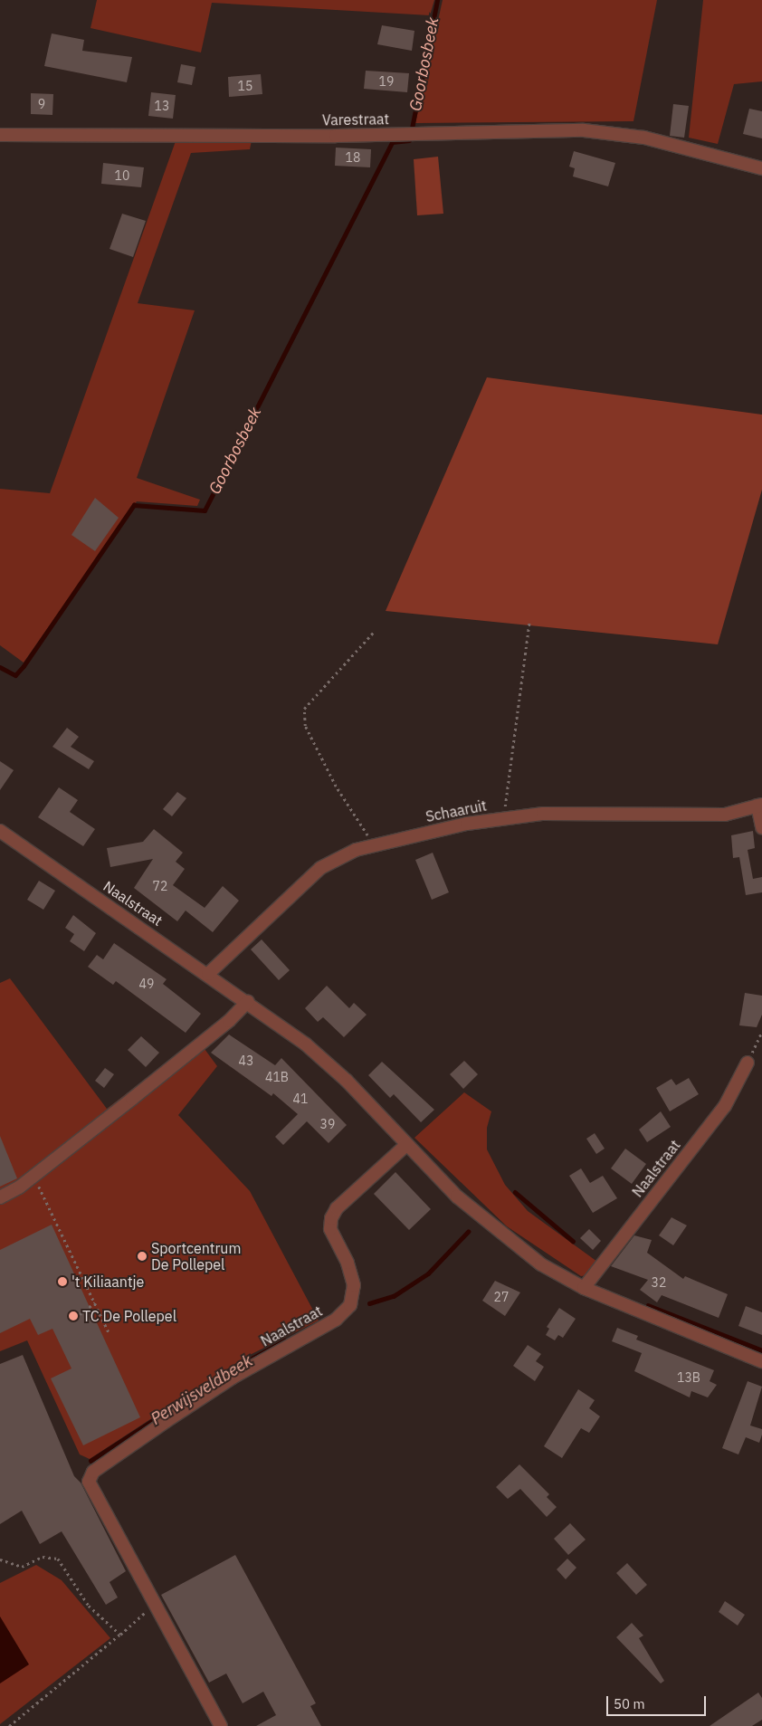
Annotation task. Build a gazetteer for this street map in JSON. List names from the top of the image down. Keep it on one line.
{"streets":{"street":["Varestraat","Schaaruit","Naalstraat"]},"crossings":[["Schaaruit","Naalstraat"]],"water":["Goorbosbeek","Perwijsveldbeek"],"places":["Sportcentrum De Pollepel","'t Kiliaantje","TC De Pollepel"],"house_numbers":["19","15","9","13","18","10","72","49","43","41B","41","39","32","27","13B"],"scale_bar":"50 m"}
